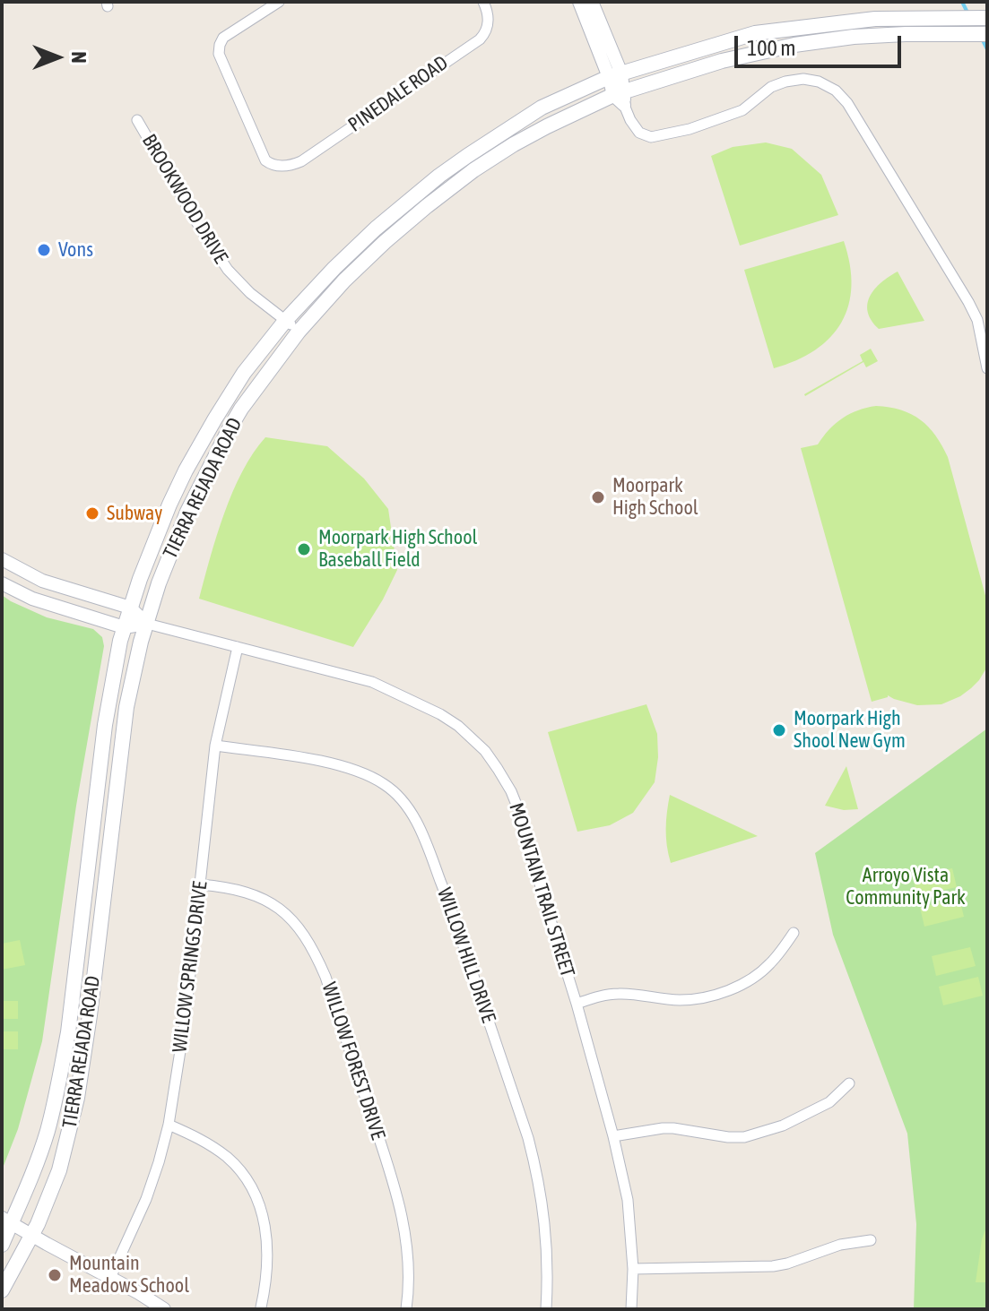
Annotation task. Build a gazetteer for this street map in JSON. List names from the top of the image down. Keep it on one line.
{"streets":{"main road":["TIERRA REJADA ROAD"],"street":["PINEDALE ROAD","BROOKWOOD DRIVE","MOUNTAIN TRAIL STREET","WILLOW HILL DRIVE","WILLOW SPRINGS DRIVE","WILLOW FOREST DRIVE"]},"crossings":[["BROOKWOOD DRIVE","TIERRA REJADA ROAD"],["TIERRA REJADA ROAD","MOUNTAIN TRAIL STREET"],["MOUNTAIN TRAIL STREET","WILLOW SPRINGS DRIVE"],["WILLOW HILL DRIVE","WILLOW SPRINGS DRIVE"],["WILLOW SPRINGS DRIVE","WILLOW FOREST DRIVE"]],"parks":["Arroyo Vista Community Park"],"places":["Vons","Moorpark High School","Subway","Moorpark High School Baseball Field","Moorpark High Shool New Gym","Mountain Meadows School"],"scale_bar":"100 m","north":"right"}
